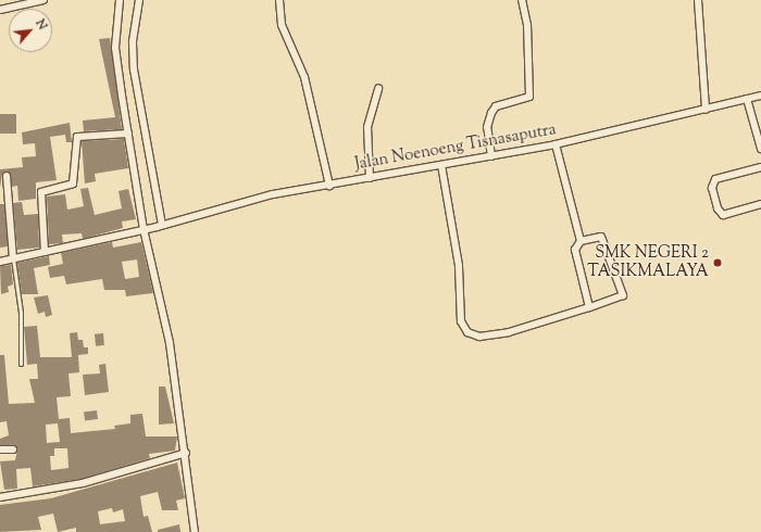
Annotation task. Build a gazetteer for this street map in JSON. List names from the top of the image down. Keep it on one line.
{"streets":{"street":["Jalan Noenoeng Tisnasaputra"]},"places":["SMK NEGERI 2 TASIKMALAYA"],"north":"top right"}
